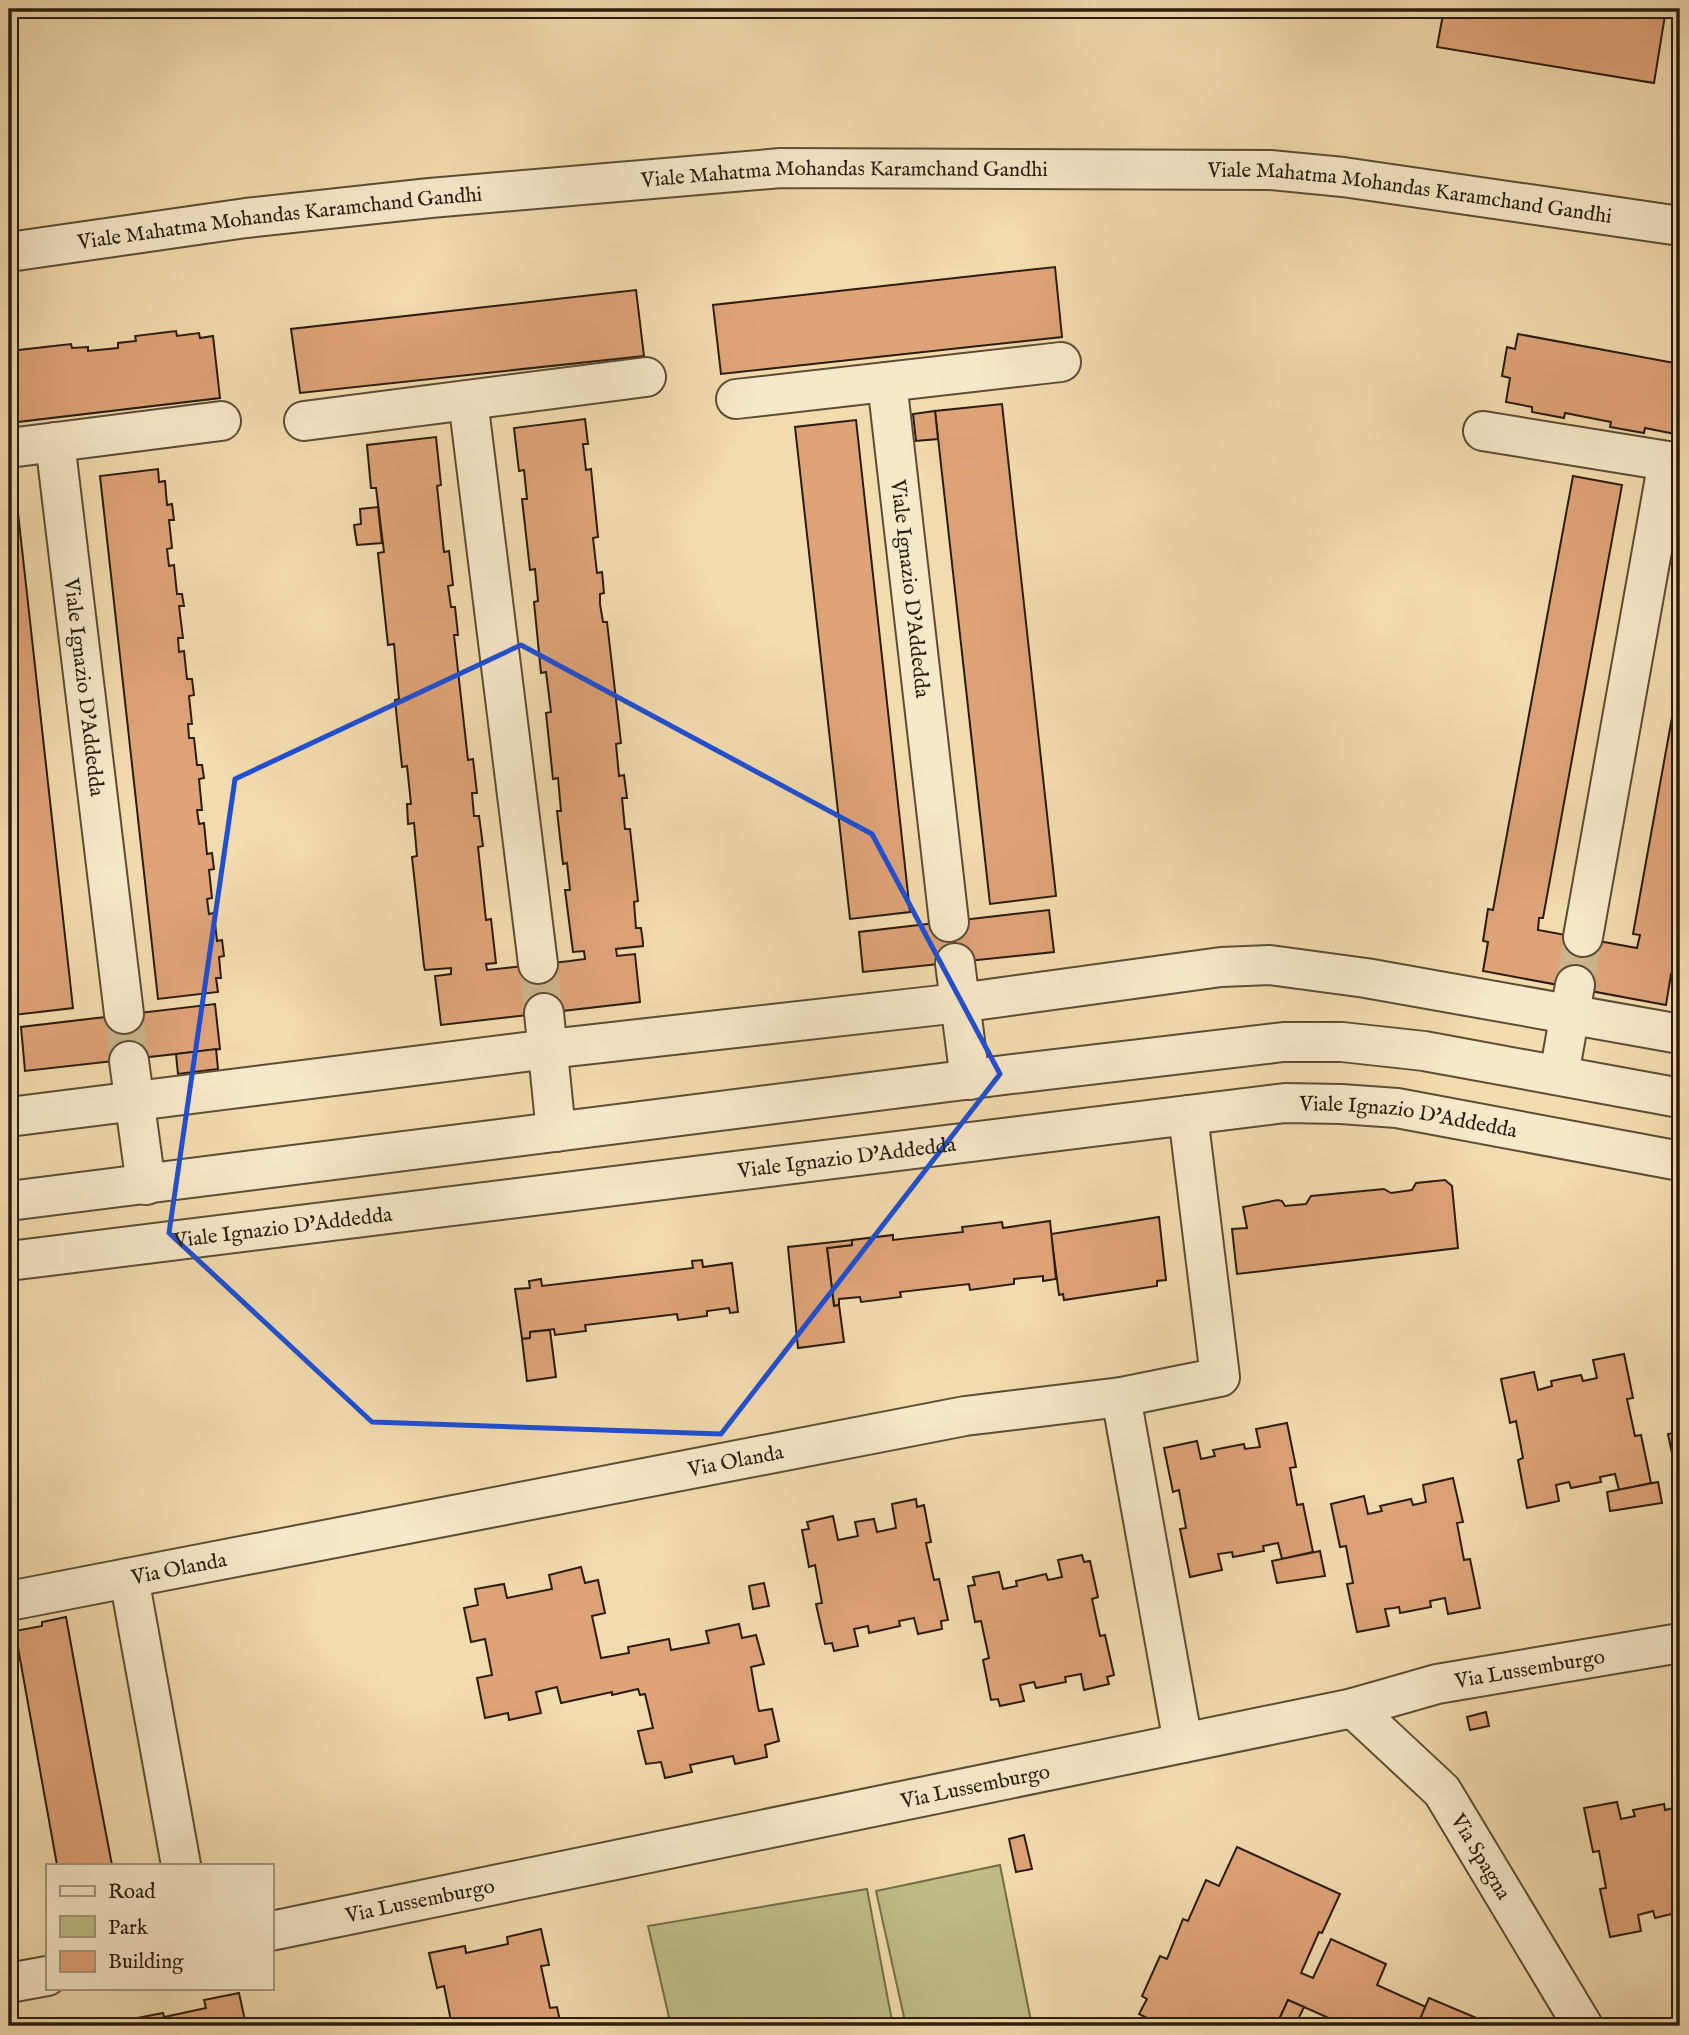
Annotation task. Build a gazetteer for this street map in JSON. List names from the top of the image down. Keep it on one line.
{"streets":{"street":["Viale Mahatma Mohandas Karamchand Gandhi","Viale Ignazio D'Addedda","Via Olanda","Via Lussemburgo","Via Spagna"]},"crossings":[["Viale Ignazio D'Addedda","Via Olanda"],["Via Lussemburgo","Via Spagna"]],"legend":["Road","Park","Building"]}
